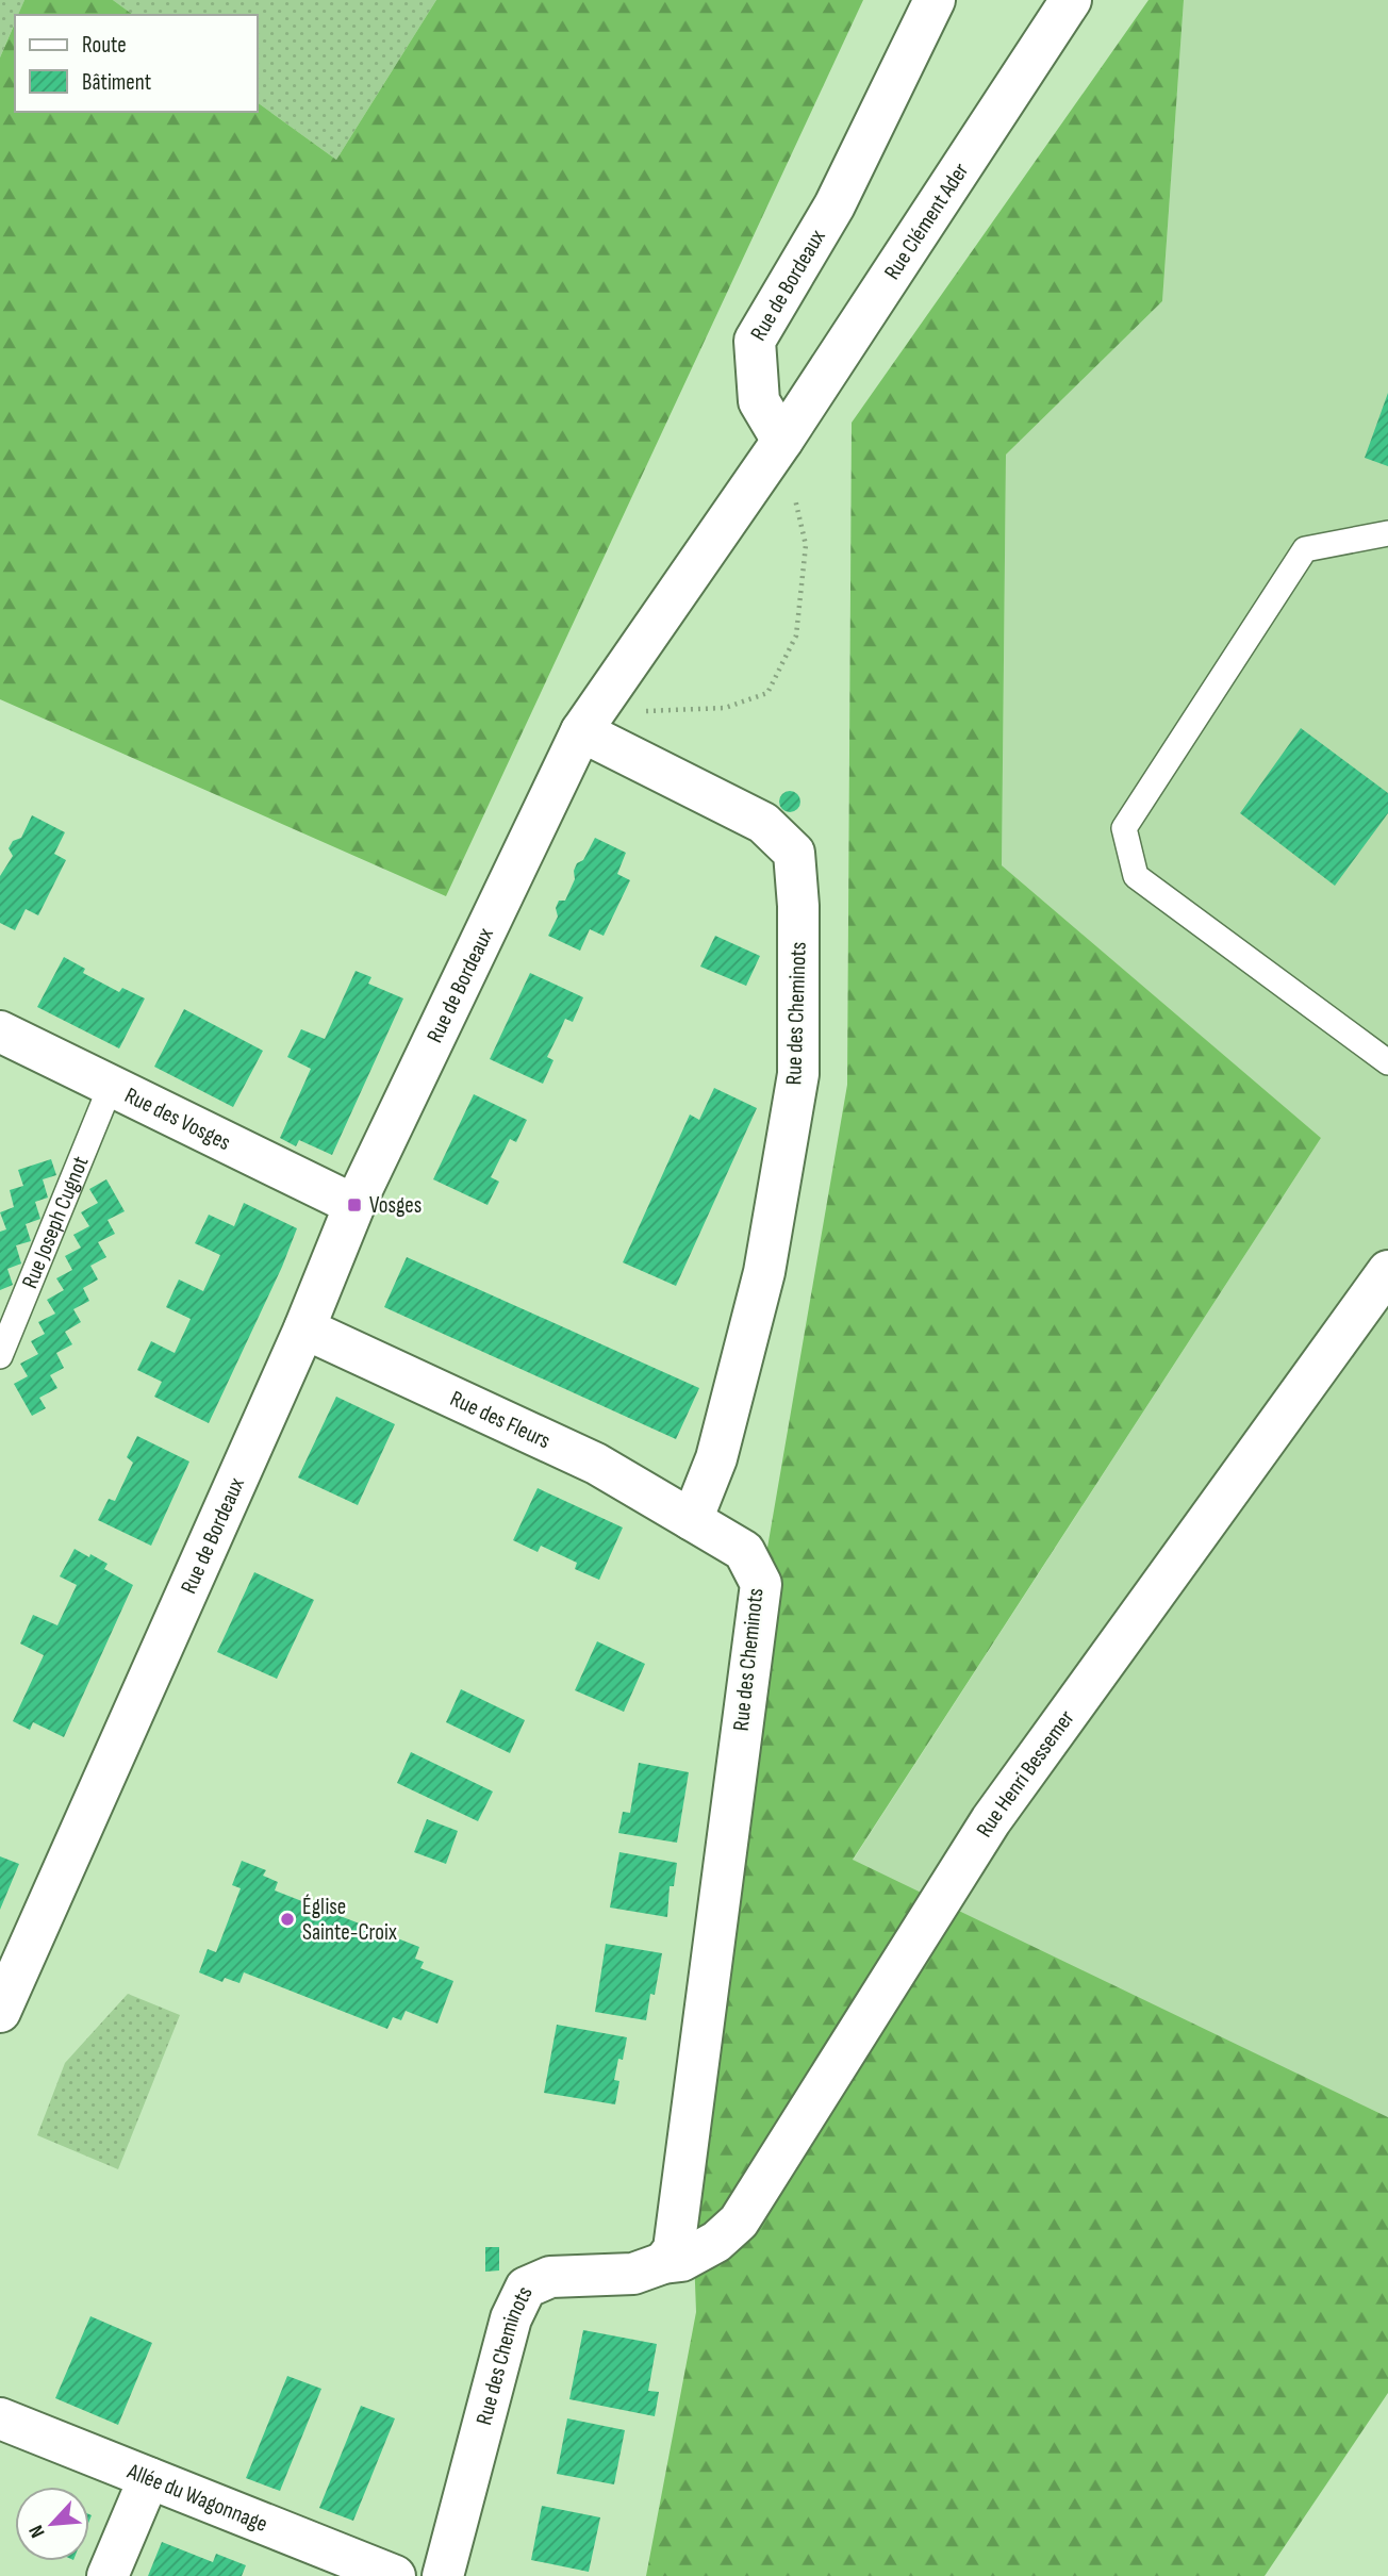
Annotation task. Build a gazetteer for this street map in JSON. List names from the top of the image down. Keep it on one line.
{"streets":{"street":["Rue Clément Ader","Rue de Bordeaux","Rue des Cheminots","Rue des Vosges","Rue des Fleurs","Rue Henri Bessemer","Allée du Wagonnage"],"lane":["Rue Joseph Cugnot"]},"crossings":[["Rue Clément Ader","Rue de Bordeaux"],["Rue de Bordeaux","Rue des Cheminots"],["Rue de Bordeaux","Rue des Vosges"],["Rue de Bordeaux","Rue des Fleurs"],["Rue des Cheminots","Rue des Fleurs"],["Rue des Cheminots","Rue Henri Bessemer"],["Rue des Vosges","Rue Joseph Cugnot"]],"places":{"transit":["Vosges"],"other":["Église Sainte-Croix"]},"legend":["Route","Bâtiment"],"north":"bottom left"}
